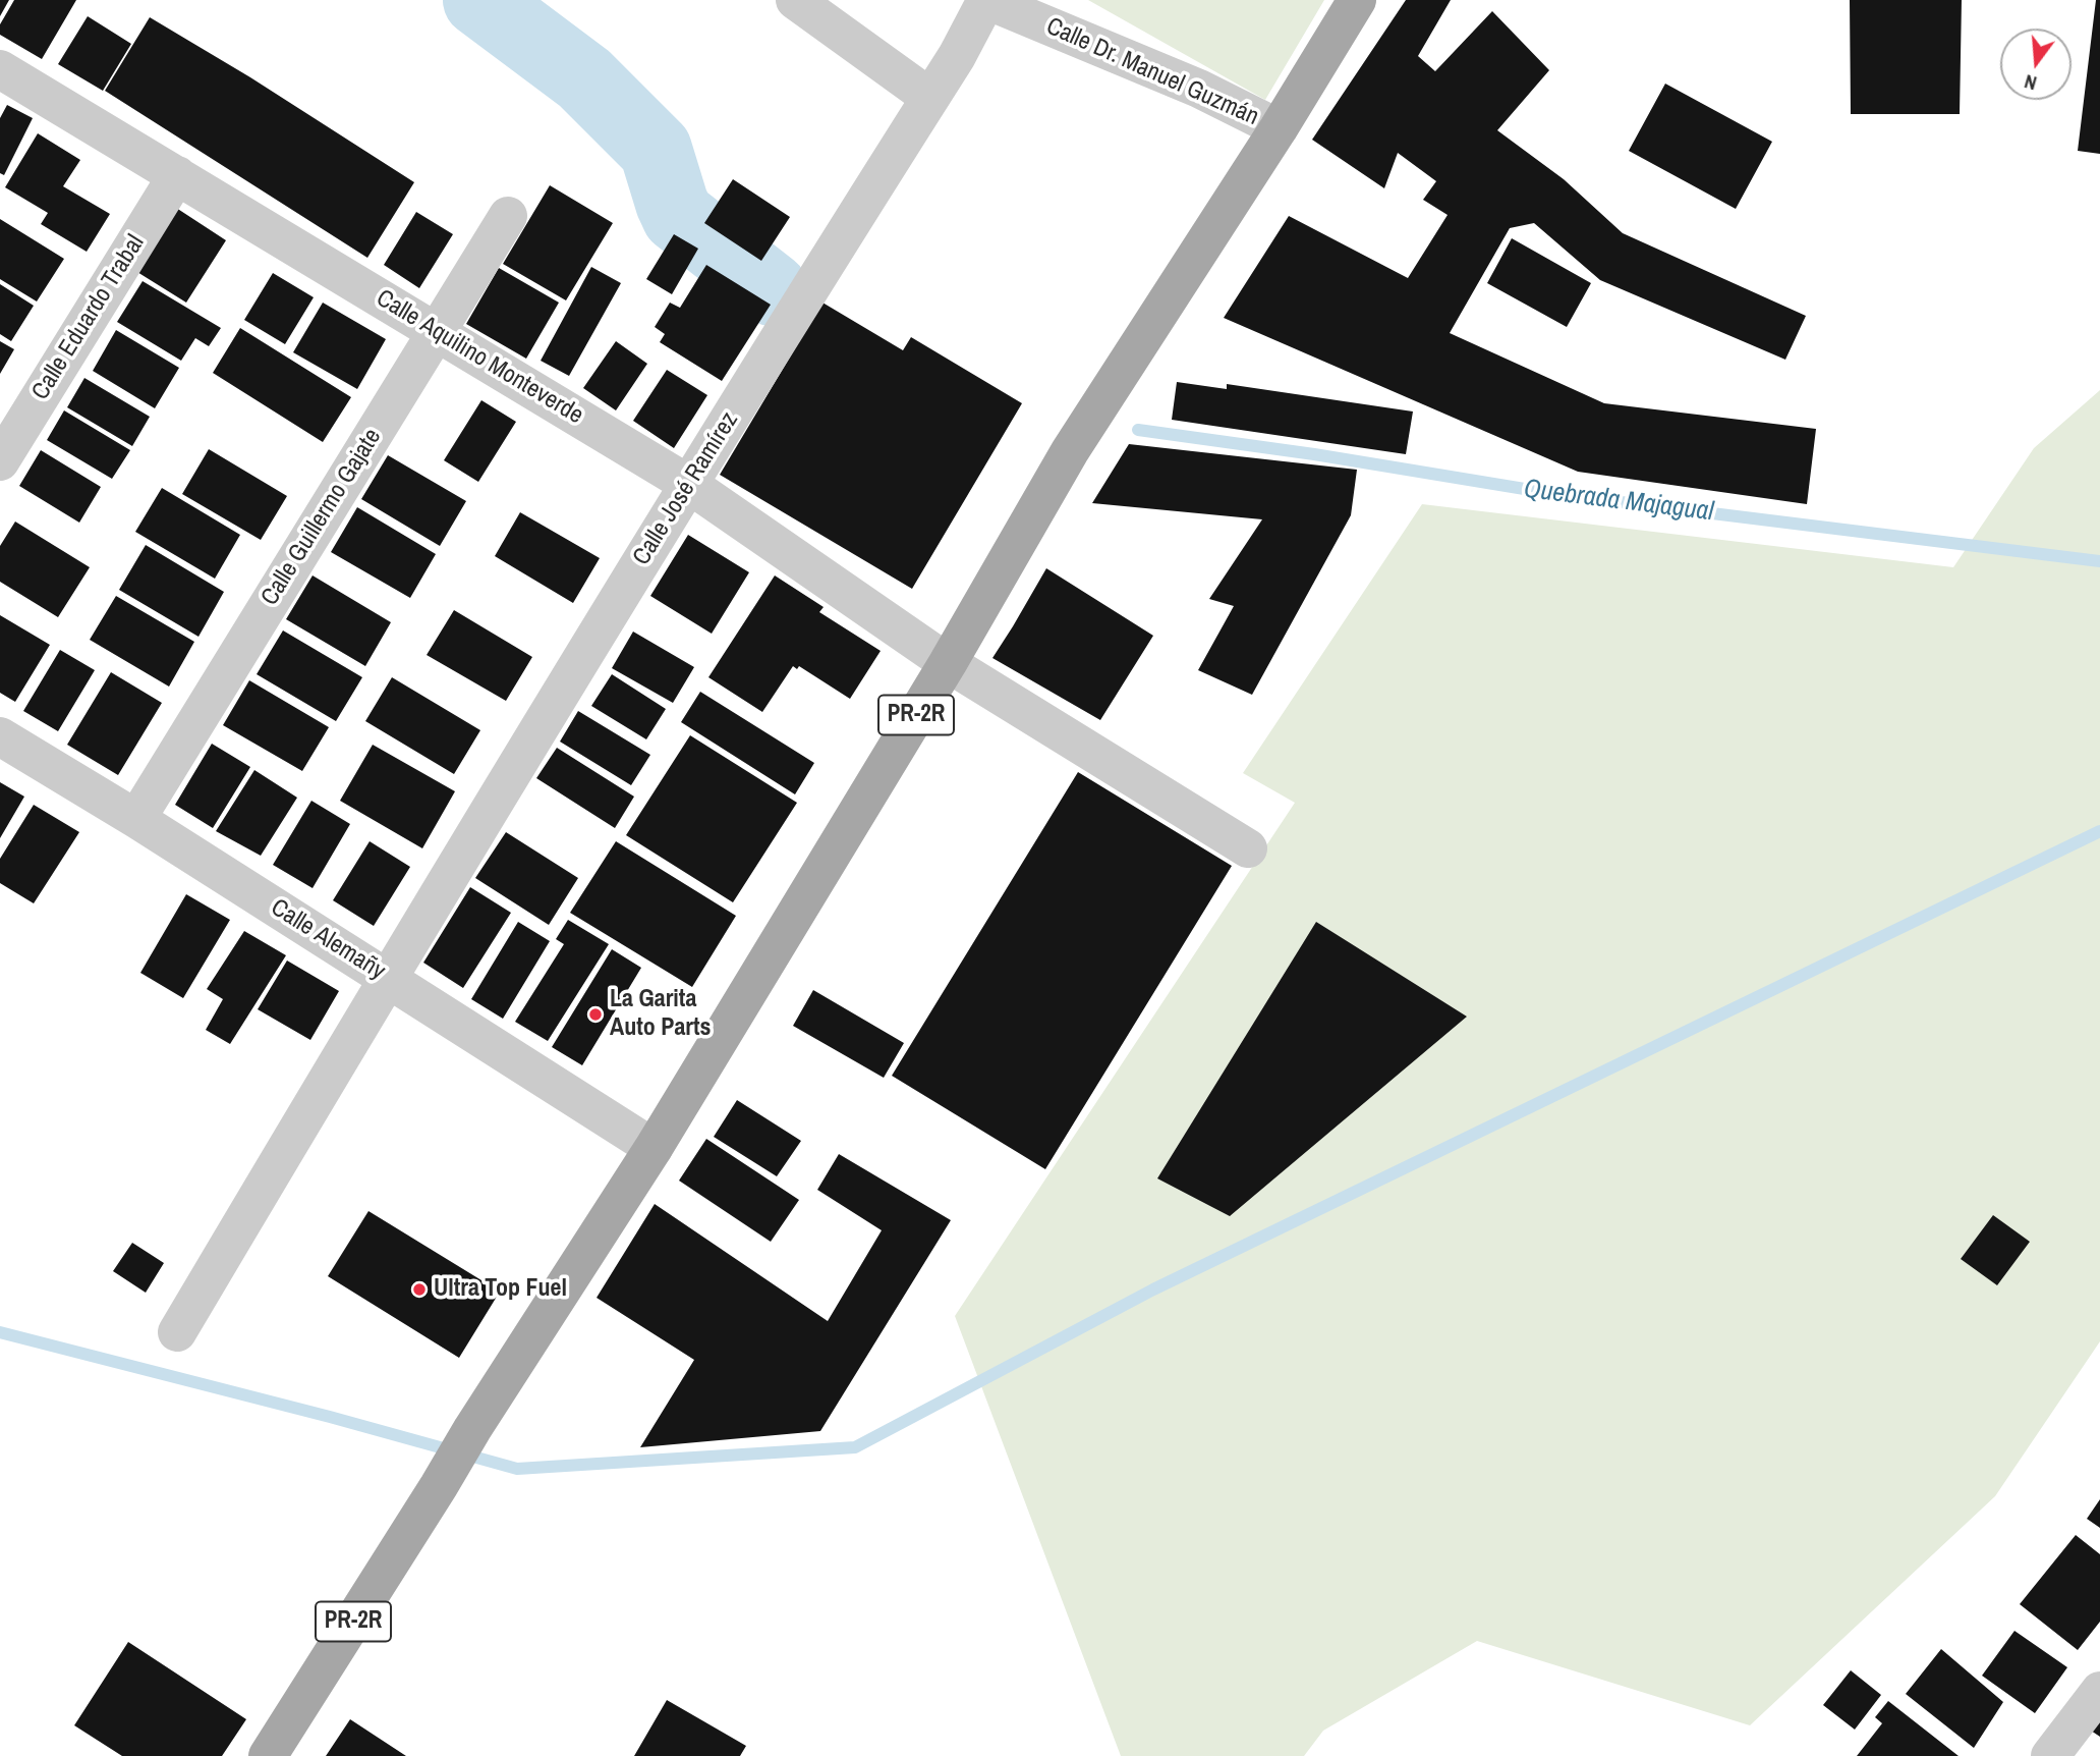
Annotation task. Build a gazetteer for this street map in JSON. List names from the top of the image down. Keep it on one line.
{"streets":{"main road":["PR-2R"],"street":["Calle Dr. Manuel Guzmán","Calle Eduardo Trabal","Calle Aquilino Monteverde","Calle José Ramírez","Calle Guillermo Gajate","Calle Alemañy"]},"crossings":[["Calle Dr. Manuel Guzmán","Calle José Ramírez"],["Calle Dr. Manuel Guzmán","PR-2R"],["Calle Eduardo Trabal","Calle Aquilino Monteverde"],["Calle Aquilino Monteverde","Calle José Ramírez"],["Calle Aquilino Monteverde","Calle Guillermo Gajate"],["Calle Aquilino Monteverde","PR-2R"],["Calle José Ramírez","Calle Alemañy"],["Calle Guillermo Gajate","Calle Alemañy"],["PR-2R","Calle Alemañy"]],"water":["Quebrada Majagual"],"places":["La Garita Auto Parts","Ultra Top Fuel"],"north":"bottom"}
